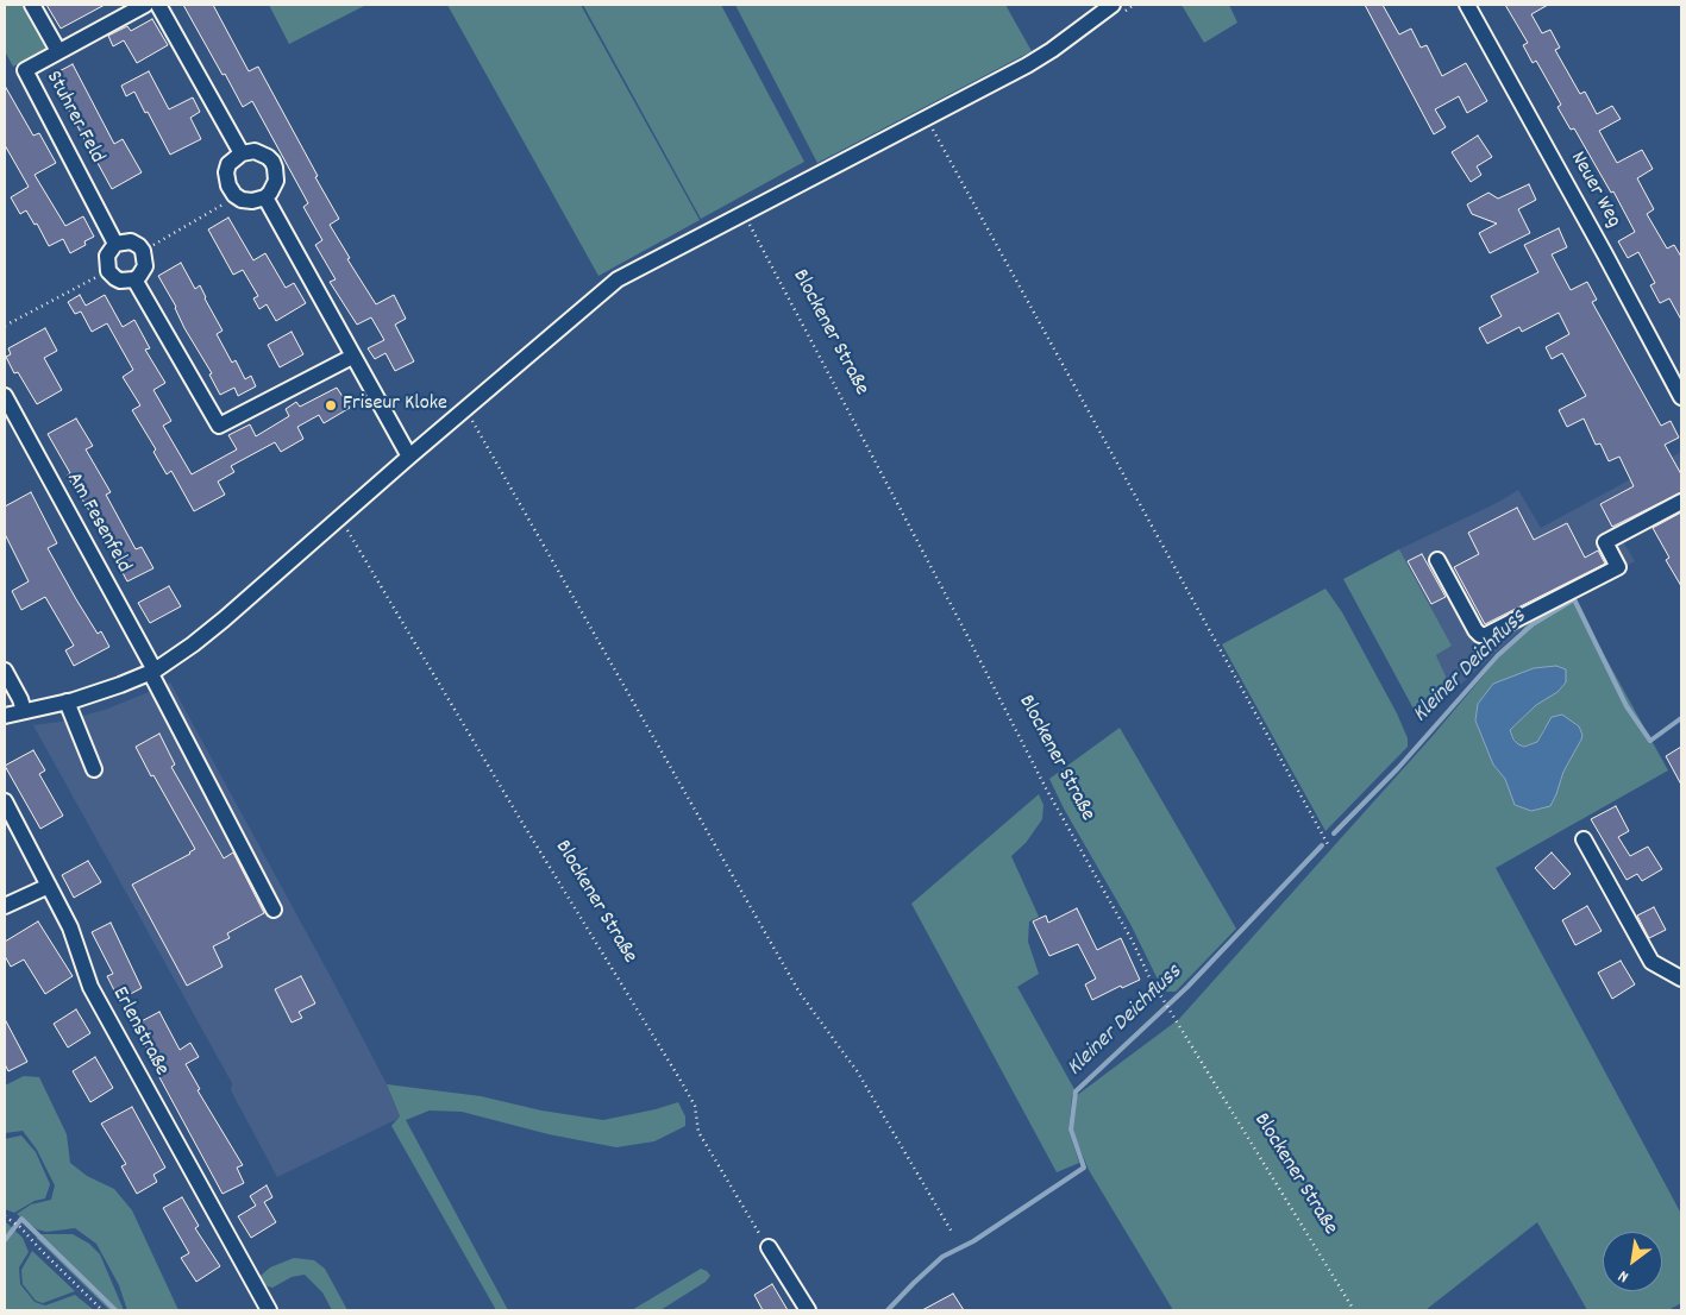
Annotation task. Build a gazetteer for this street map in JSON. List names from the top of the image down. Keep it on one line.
{"streets":{"street":["Stuhrer Feld","Neuer Weg","Am Fesenfeld","Erlenstraße"],"path":["Blockener Straße"]},"water":["Kleiner Deichfluss"],"places":["Friseur Kloke"],"north":"bottom left"}
